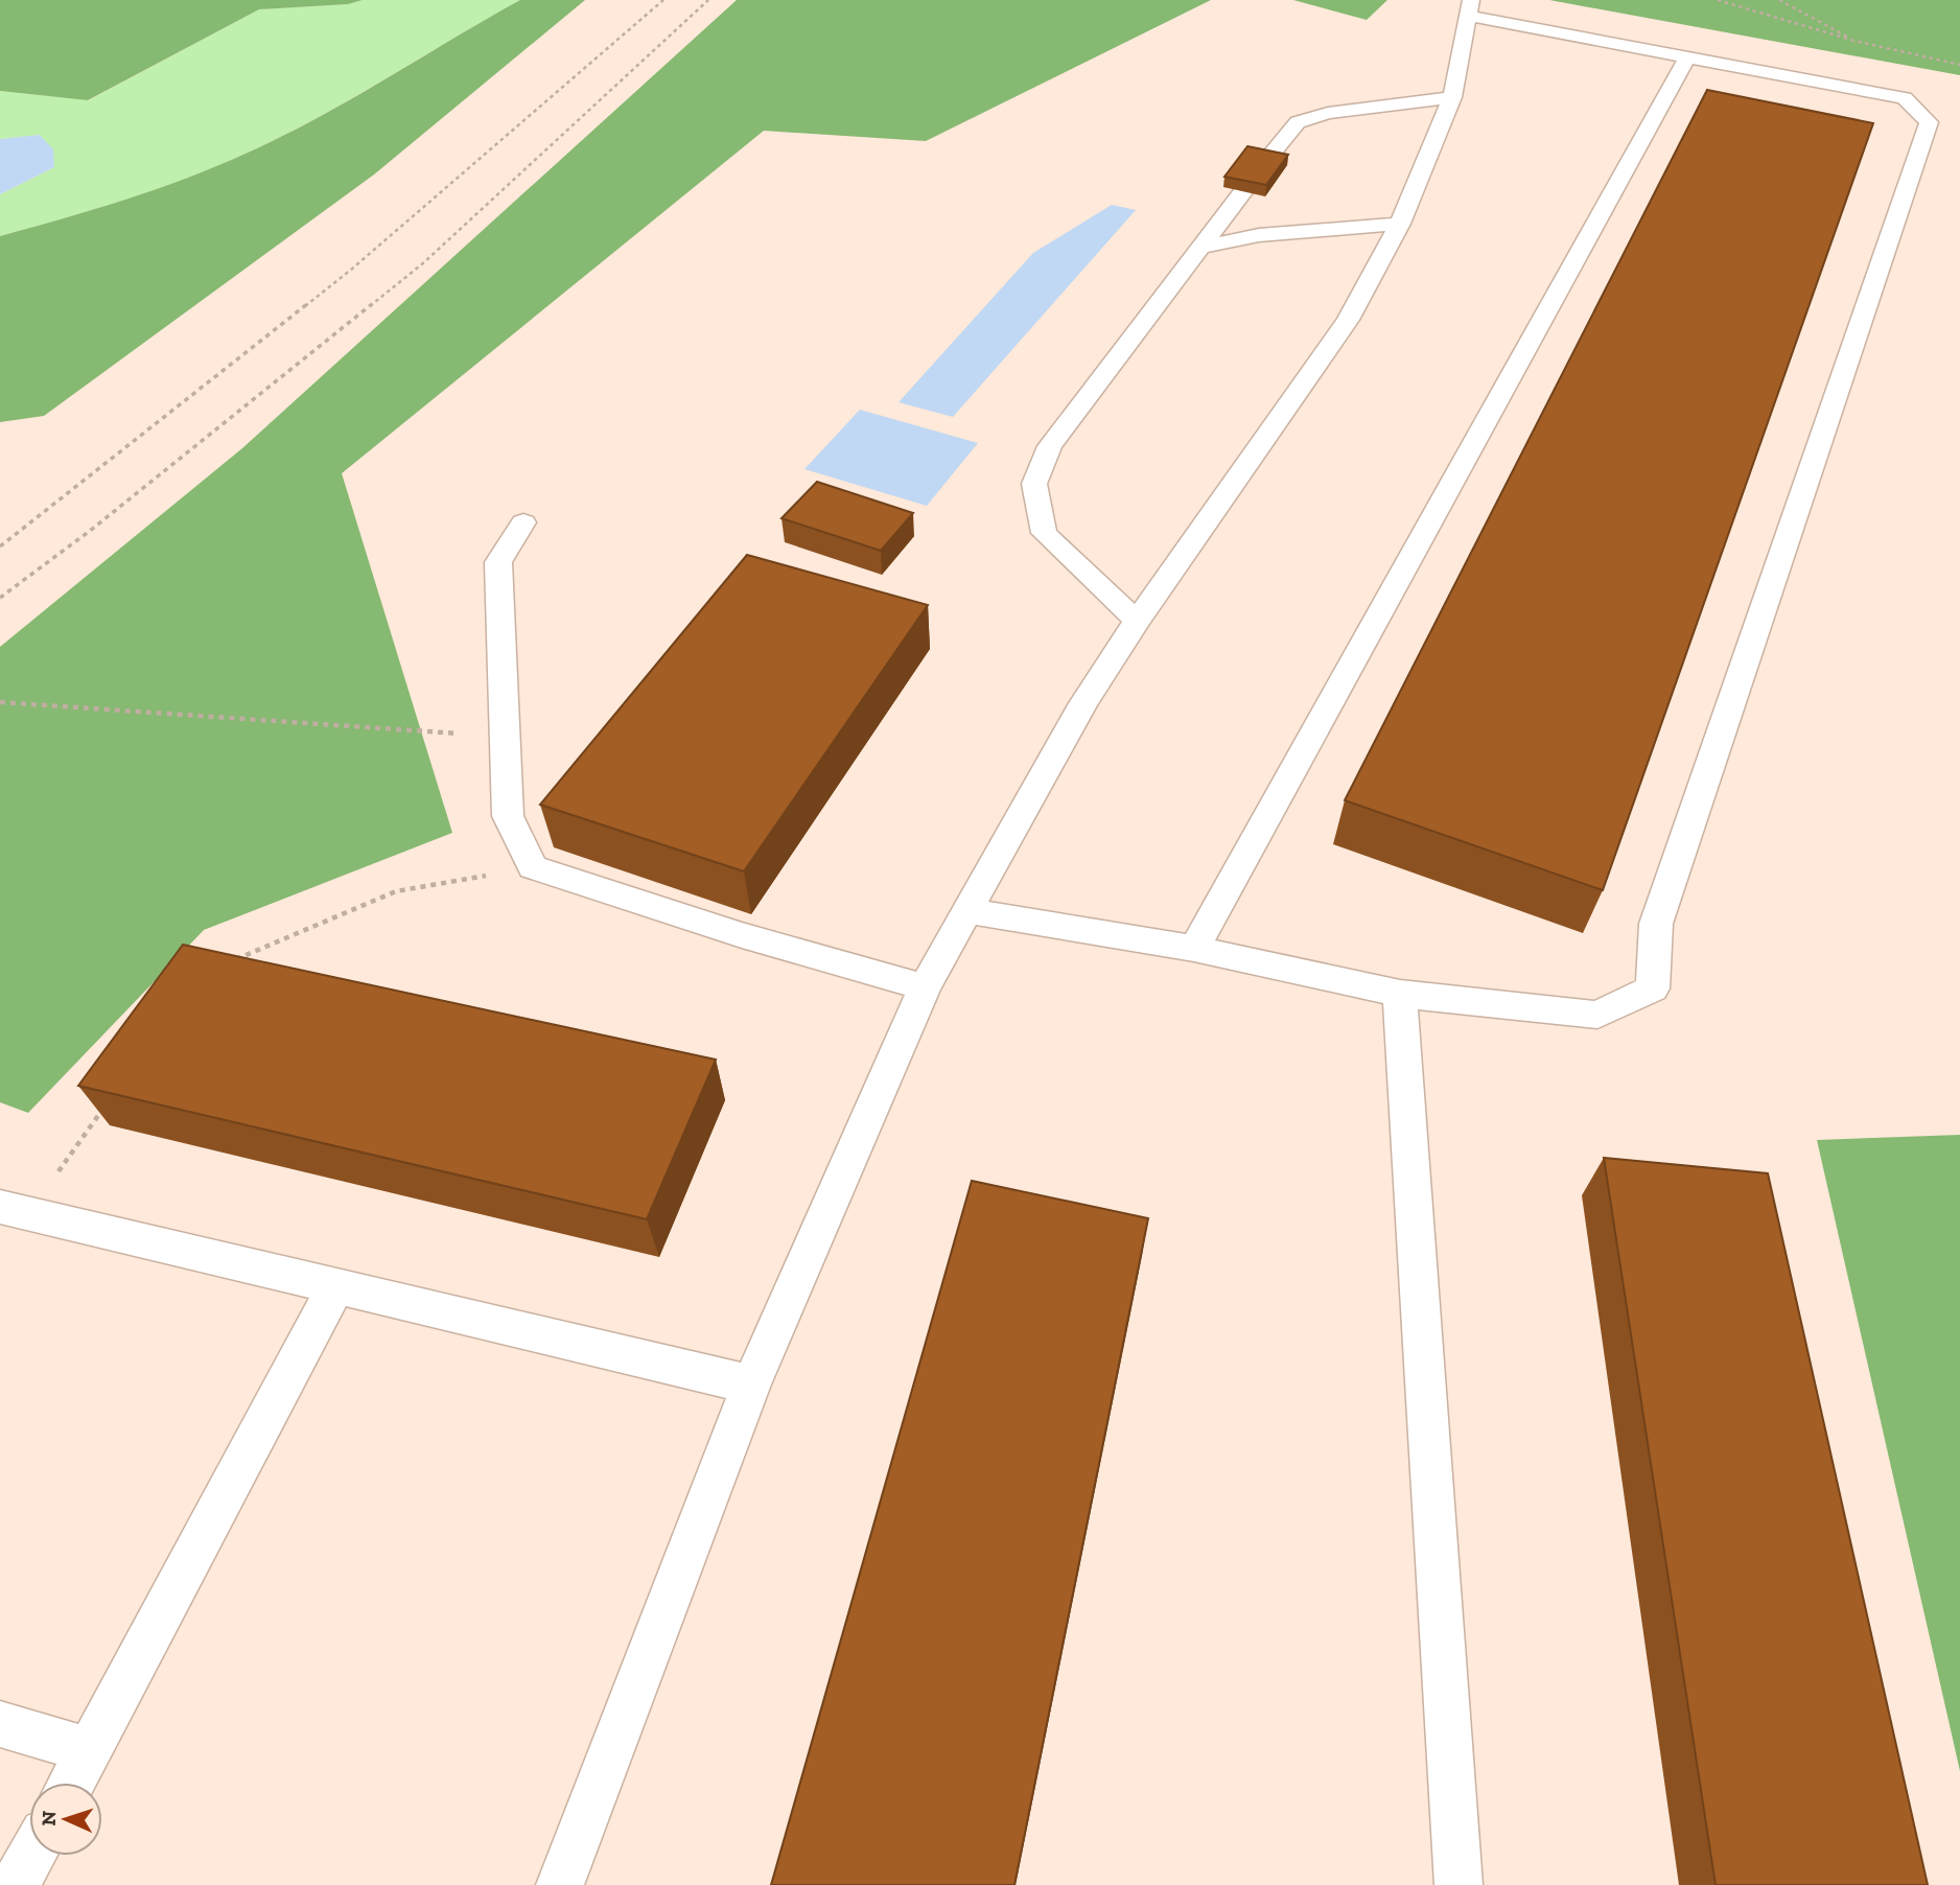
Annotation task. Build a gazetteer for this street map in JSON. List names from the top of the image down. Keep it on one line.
{"north":"left"}
